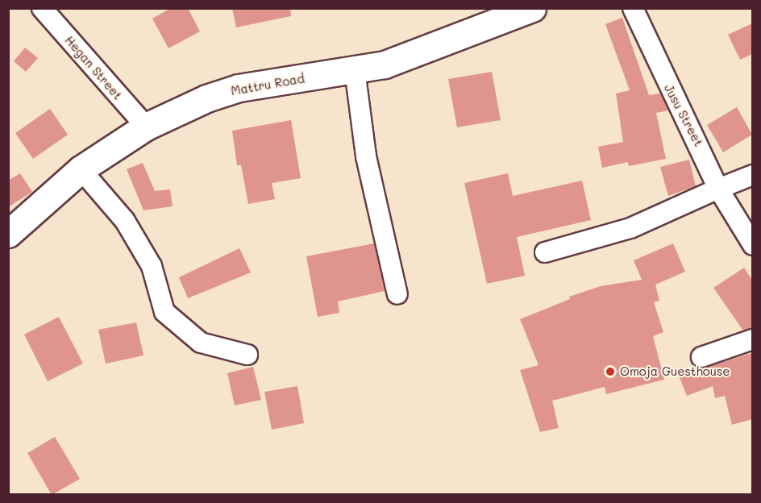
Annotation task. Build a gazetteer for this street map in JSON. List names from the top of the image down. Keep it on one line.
{"streets":{"main road":["Mattru Road"],"street":["Hegan Street","Jusu Street"]},"crossings":[["Hegan Street","Mattru Road"]],"places":["Omoja Guesthouse"]}
